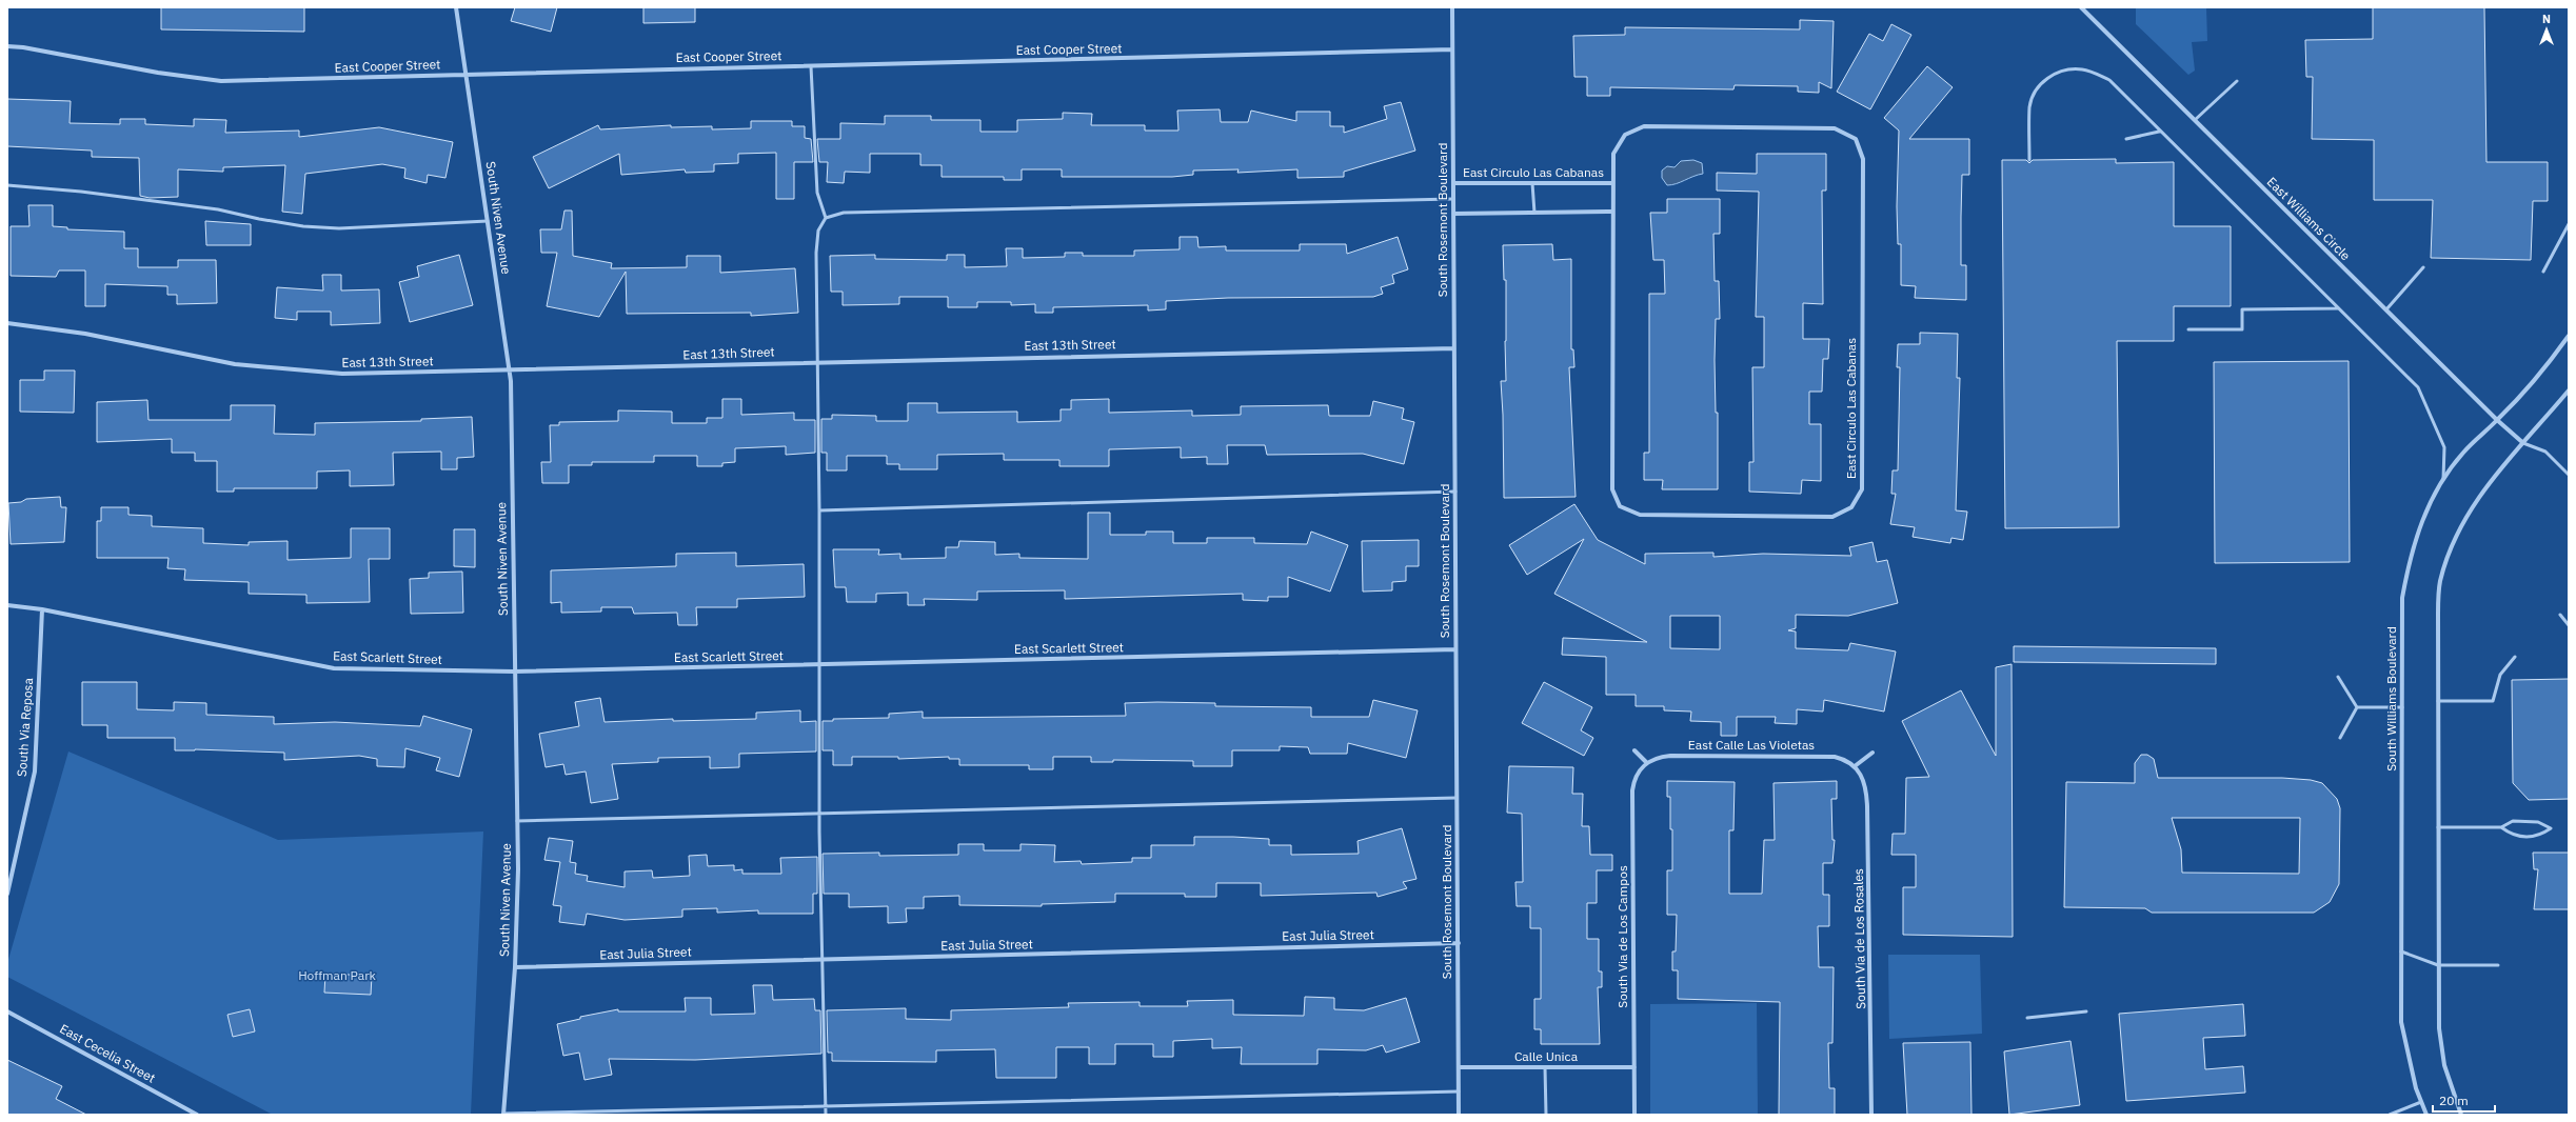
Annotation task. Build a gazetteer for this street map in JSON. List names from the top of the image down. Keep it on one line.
{"streets":{"street":["East Cooper Street","East Circulo Las Cabanas","South Niven Avenue","East Williams Circle","South Rosemont Boulevard","East 13th Street","East Scarlett Street","South Williams Boulevard","South Via Reposa","East Calle Las Violetas","East Julia Street","South Via de Los Campos","South Via de Los Rosales","East Cecelia Street","Calle Unica"]},"crossings":[["East Cooper Street","South Niven Avenue"],["East Cooper Street","South Rosemont Boulevard"],["East Circulo Las Cabanas","South Rosemont Boulevard"],["South Niven Avenue","East 13th Street"],["South Niven Avenue","East Scarlett Street"],["South Niven Avenue","East Julia Street"],["East Williams Circle","South Williams Boulevard"],["South Rosemont Boulevard","East 13th Street"],["South Rosemont Boulevard","East Scarlett Street"],["South Rosemont Boulevard","East Julia Street"],["South Rosemont Boulevard","Calle Unica"],["East Scarlett Street","South Via Reposa"],["East Calle Las Violetas","South Via de Los Campos"],["East Calle Las Violetas","South Via de Los Rosales"],["South Via de Los Campos","Calle Unica"]],"parks":["Hoffman Park"],"scale_bar":"20 m","north":"top"}
